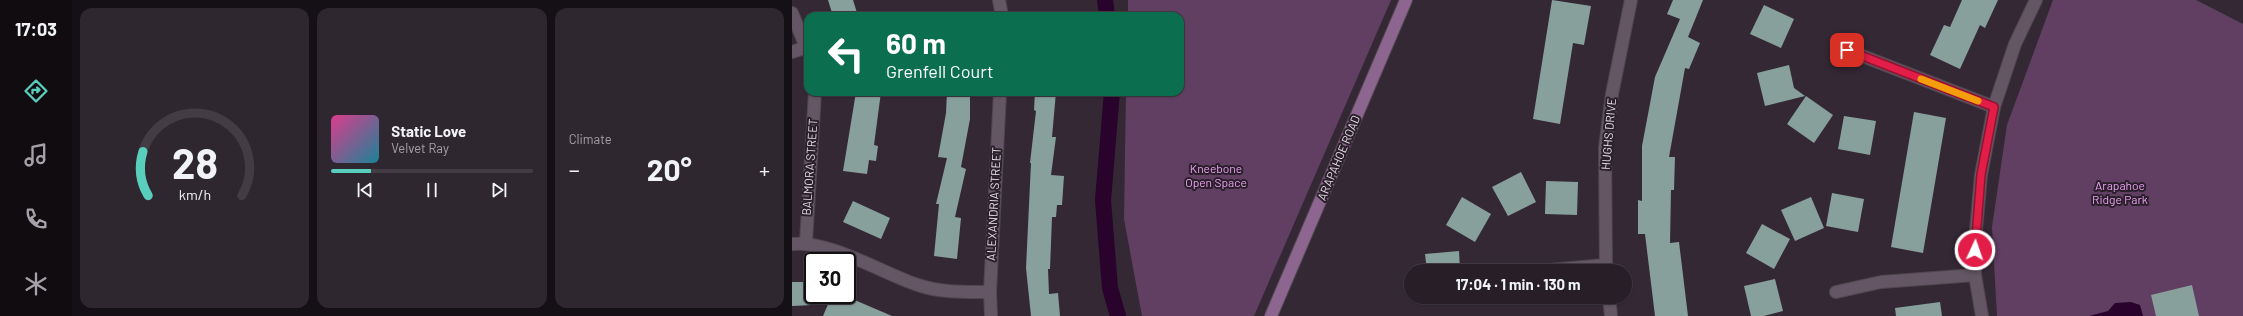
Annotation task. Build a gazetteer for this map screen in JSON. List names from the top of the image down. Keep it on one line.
{"streets":{"main road":["ARAPAHOE ROAD"],"street":["HUGHS DRIVE","BALMORA STREET","ALEXANDRIA STREET"]},"parks":["Kneebone Open Space","Arapahoe Ridge Park"],"page":{"tabs":"17:03","tile":"Climate","turn":["60 m","Grenfell Court"],"song":["Static Love","Velvet Ray"],"heat":["−","20°","+"],"limit":"30","trip":"17:04 · 1 min · 130 m","gauge":["28","km/h"]}}
